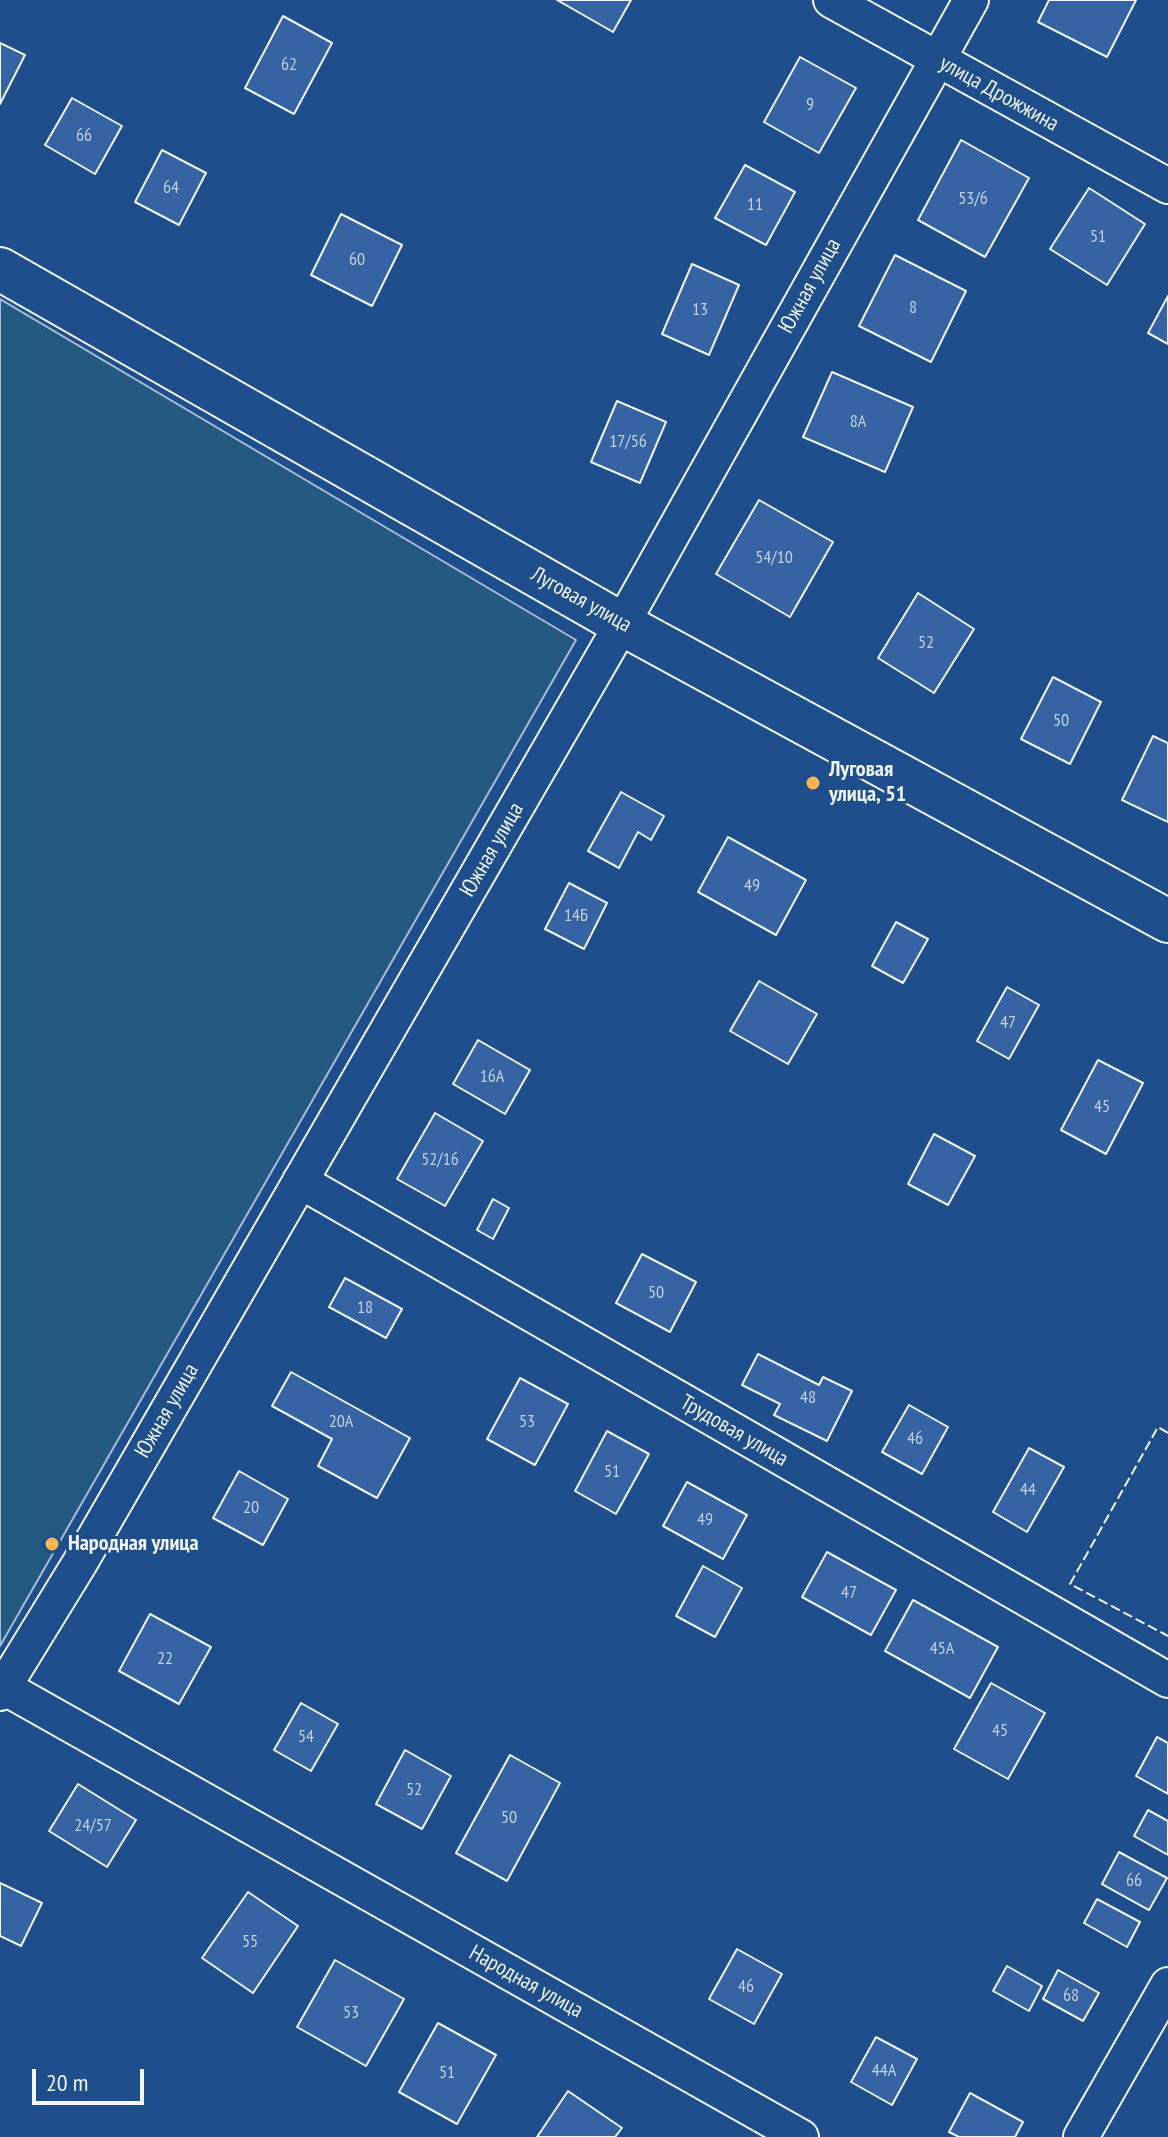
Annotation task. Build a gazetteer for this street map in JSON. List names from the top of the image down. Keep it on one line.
{"streets":{"street":["улица Дрожжина","Южная улица","Луговая улица","Трудовая улица","Народная улица"]},"crossings":[["улица Дрожжина","Южная улица"],["Южная улица","Луговая улица"],["Южная улица","Трудовая улица"],["Южная улица","Народная улица"]],"places":["Луговая улица, 51","Народная улица"],"house_numbers":["62","9","66","64","53/6","11","51","60","8","13","8А","17/56","54/10","52","50","49","14Б","47","16А","45","52/16","50","18","48","20А","53","46","51","44","20","49","47","45А","22","45","54","52","50","24/57","66","55","46","68","53","44А","51"],"scale_bar":"20 m"}
